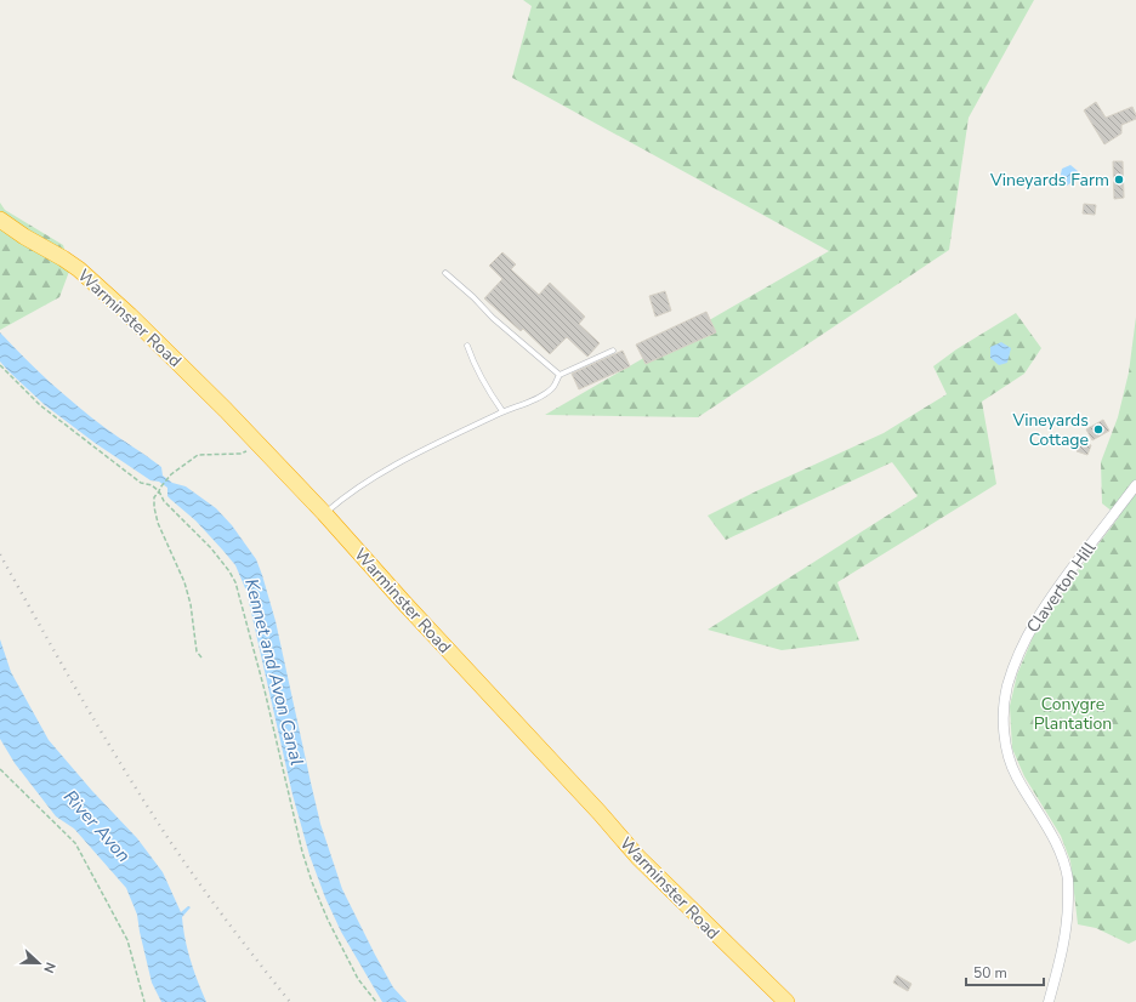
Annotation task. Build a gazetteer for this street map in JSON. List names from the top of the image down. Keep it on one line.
{"streets":{"highway":["Warminster Road"],"street":["Claverton Hill"]},"water":["Kennet and Avon Canal","River Avon"],"parks":["Conygre Plantation"],"places":["Vineyards Farm","Vineyards Cottage"],"scale_bar":"50 m","north":"right"}
